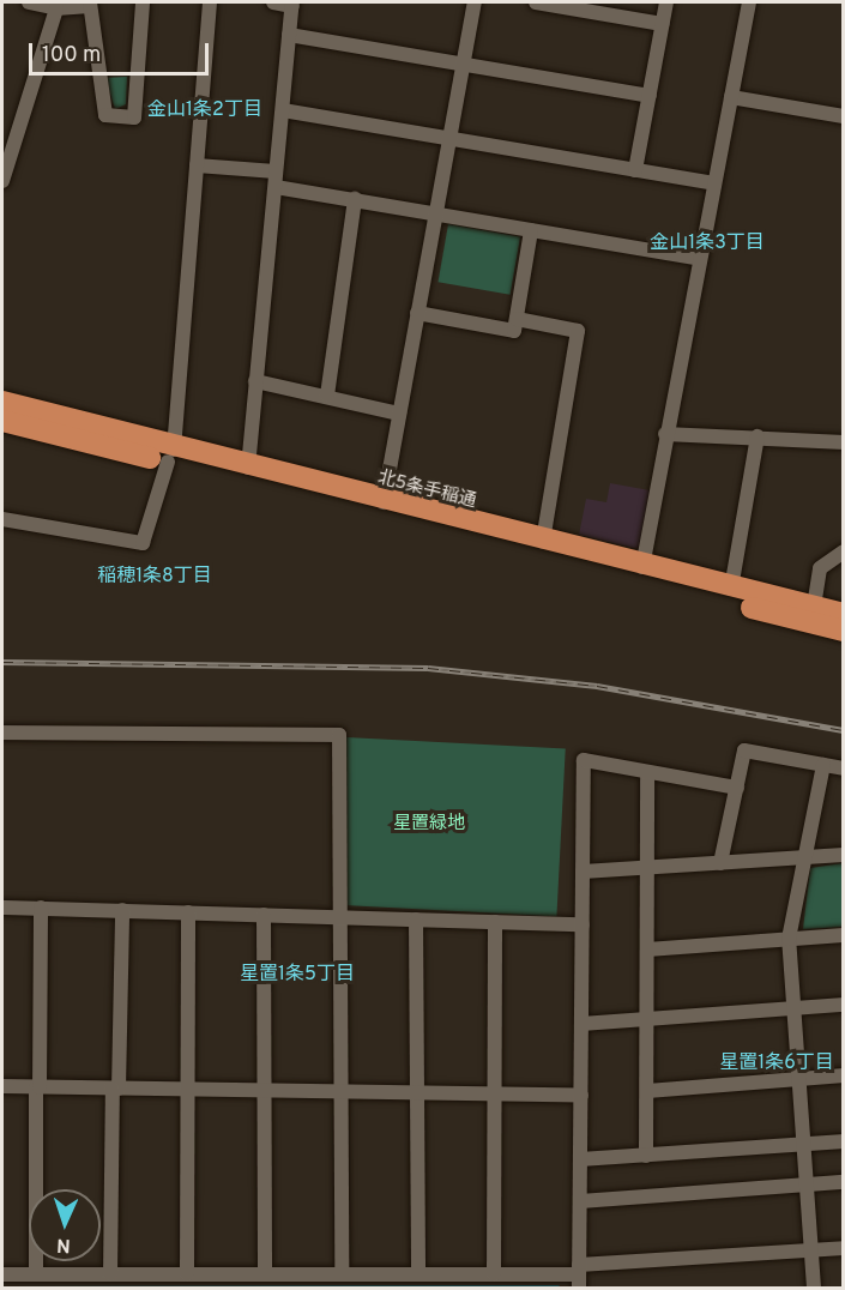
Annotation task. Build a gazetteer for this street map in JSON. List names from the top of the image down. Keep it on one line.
{"streets":{"highway":["北5条手稲通"]},"districts":["金山1条2丁目","金山1条3丁目","稲穂1条8丁目","星置1条5丁目","星置1条6丁目"],"parks":["星置緑地"],"scale_bar":"100 m","north":"bottom"}
